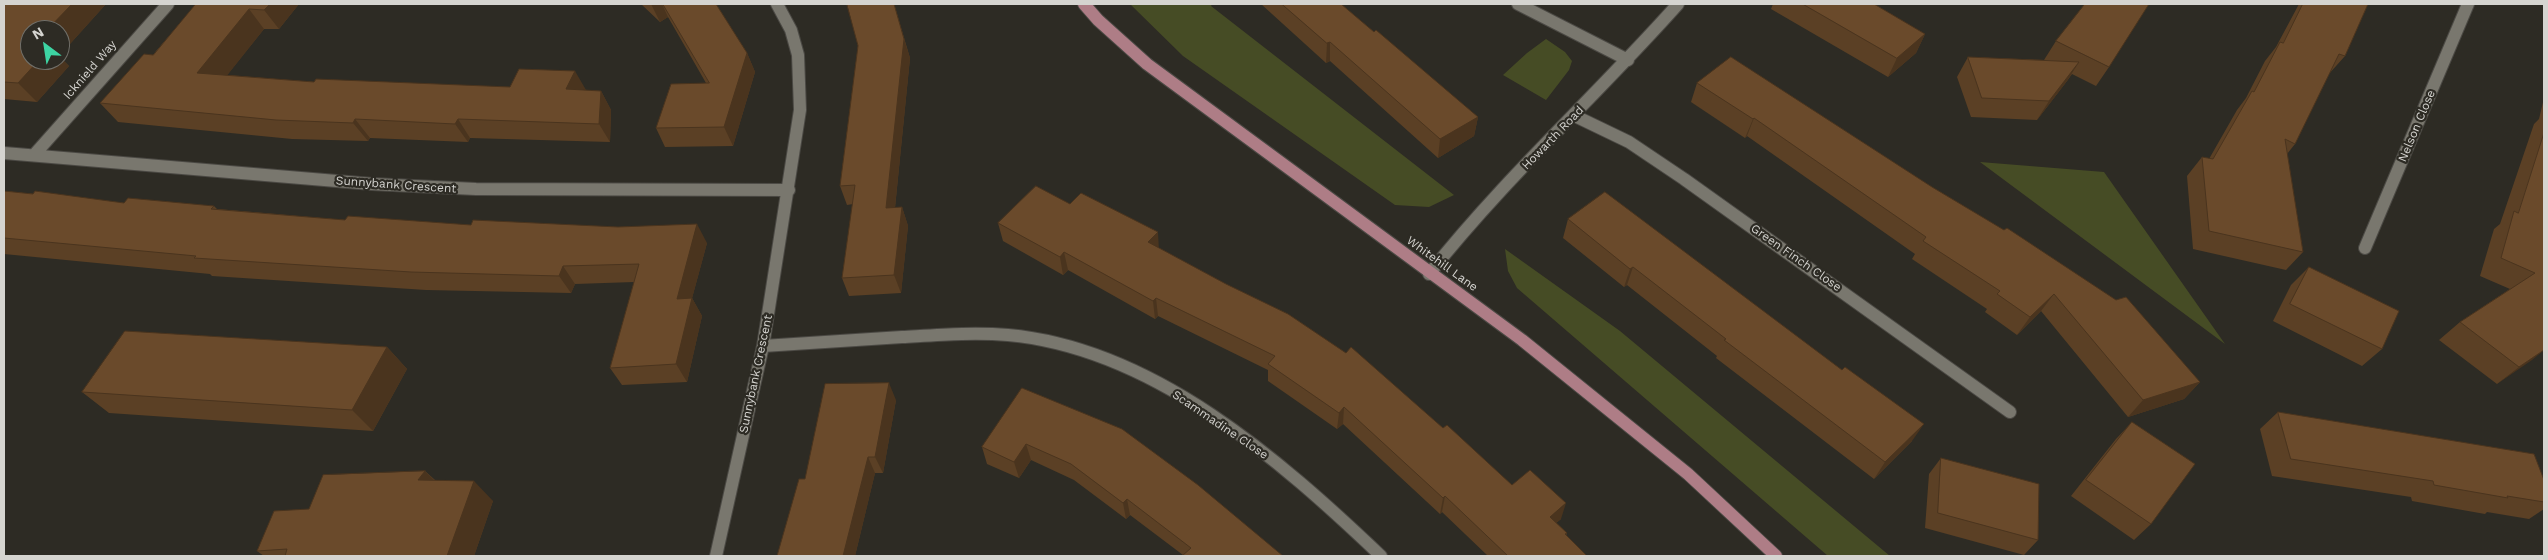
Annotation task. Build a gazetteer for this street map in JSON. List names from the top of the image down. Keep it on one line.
{"streets":{"main road":["Whitehill Lane"],"street":["Icknield Way","Nelson Close","Howarth Road","Sunnybank Crescent","Green Finch Close","Scammadine Close"]},"crossings":[["Icknield Way","Sunnybank Crescent"],["Howarth Road","Green Finch Close"],["Howarth Road","Whitehill Lane"],["Sunnybank Crescent","Scammadine Close"]],"north":"top left"}
